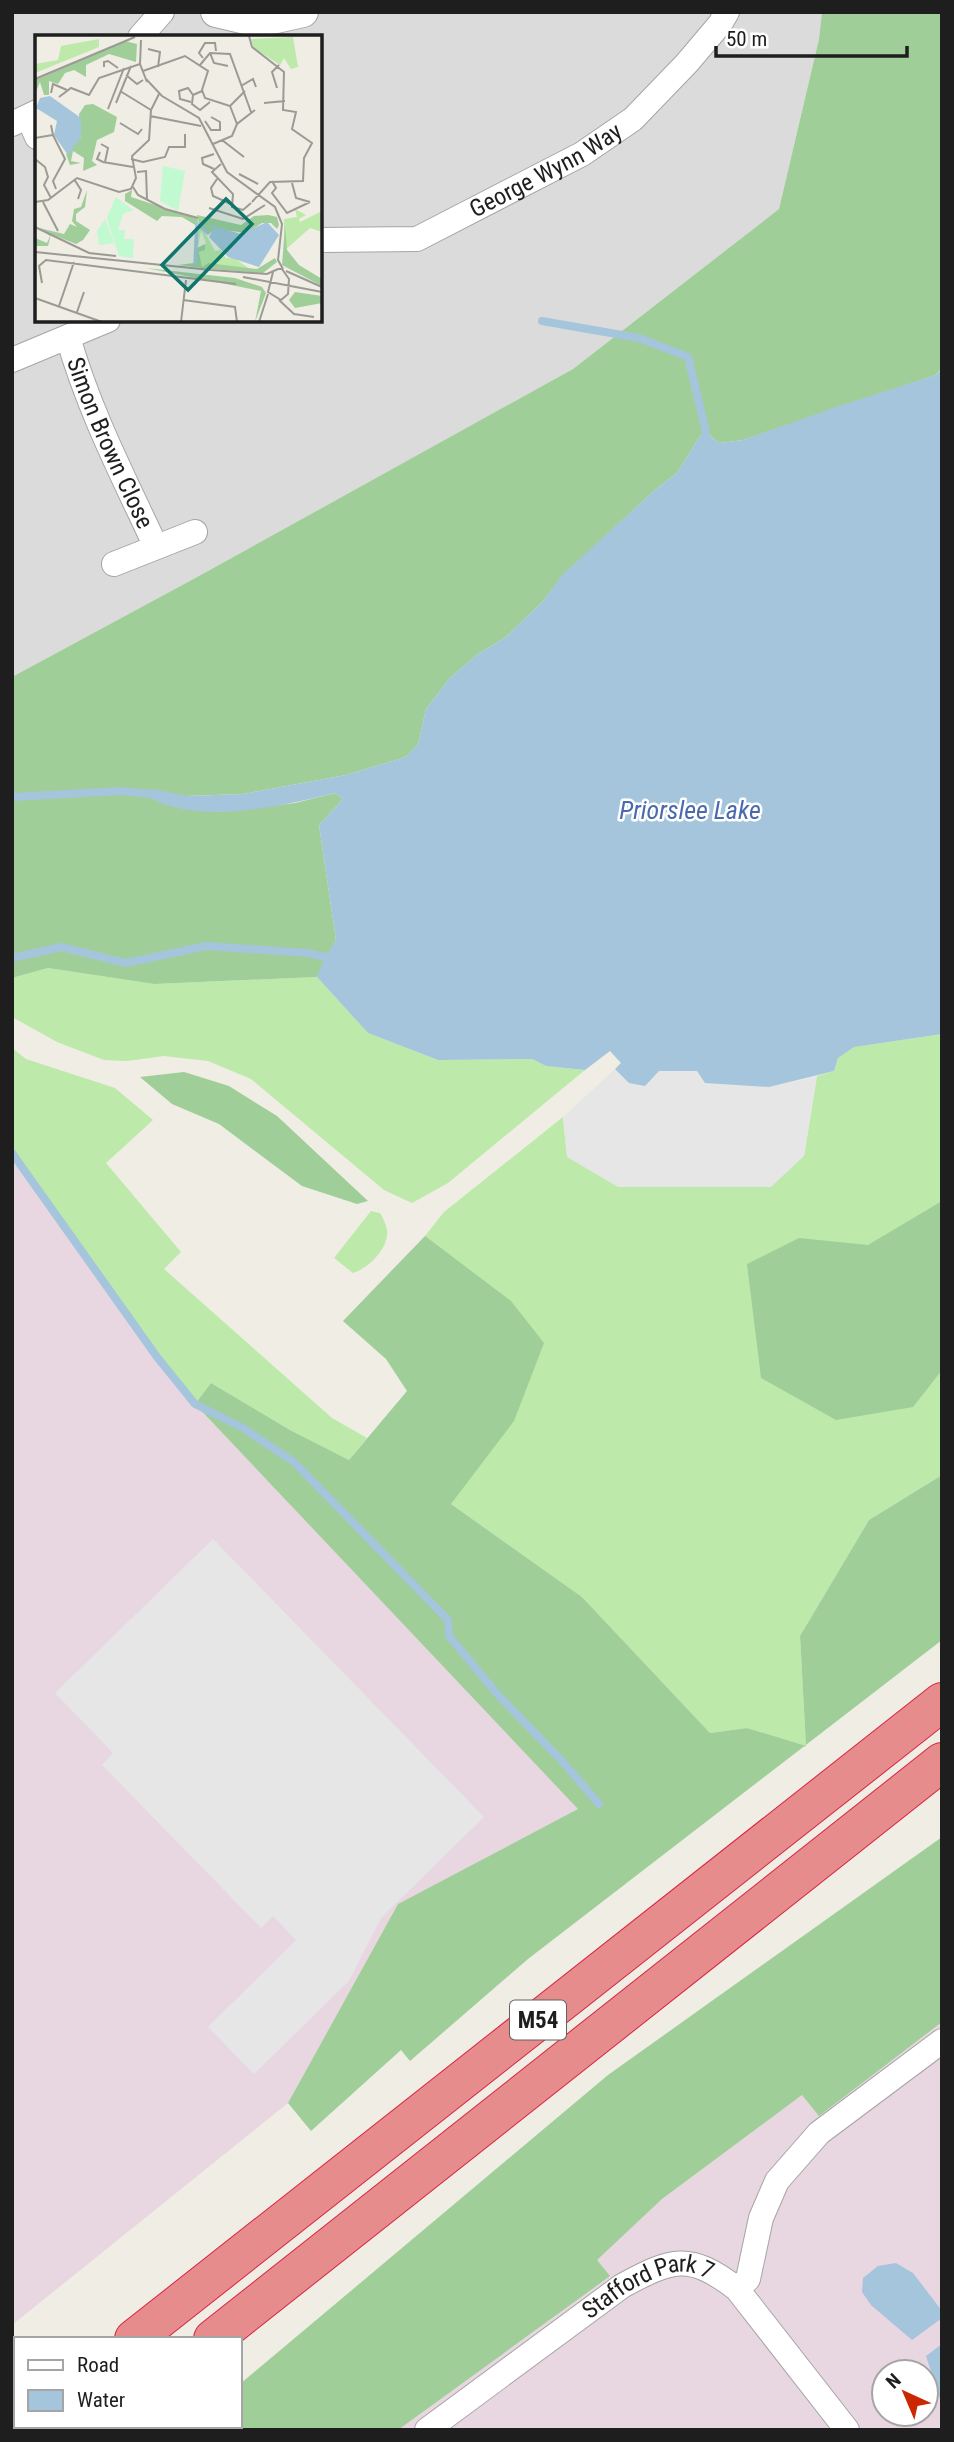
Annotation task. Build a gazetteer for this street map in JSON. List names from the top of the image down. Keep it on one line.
{"streets":{"highway":["M54"],"street":["George Wynn Way","Simon Brown Close","Stafford Park 7"]},"water":["Priorslee Lake"],"legend":["Road","Water"],"scale_bar":"50 m","north":"top left"}
